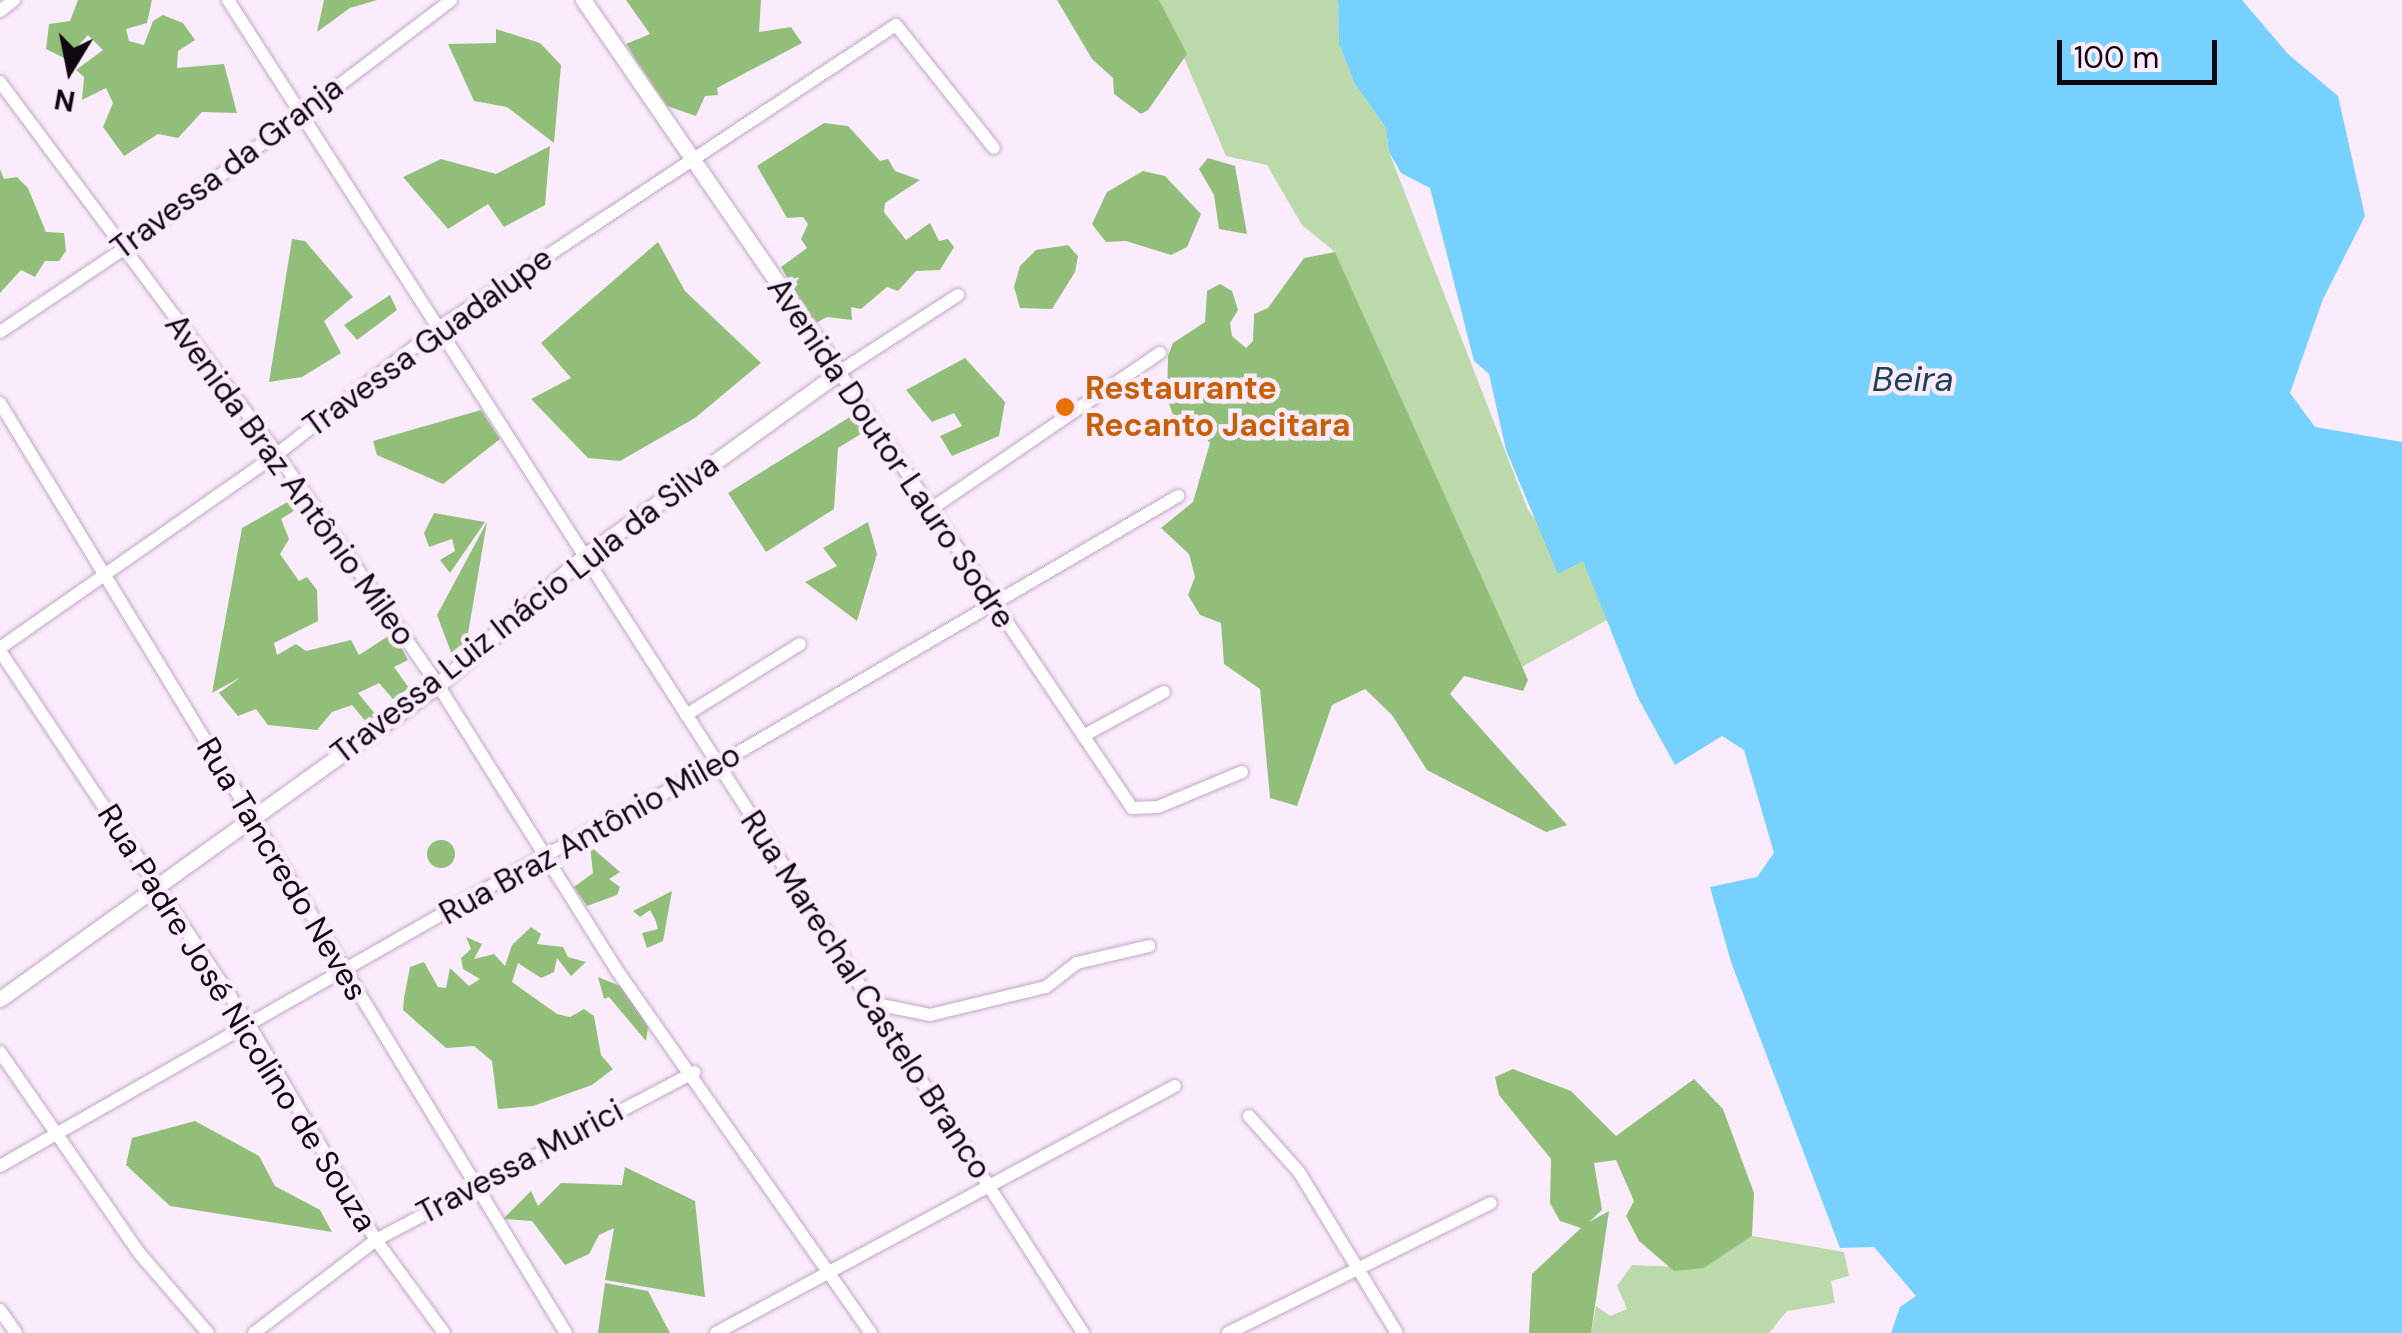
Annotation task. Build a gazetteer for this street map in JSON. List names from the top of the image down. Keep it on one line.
{"streets":{"street":["Travessa da Granja","Travessa Guadalupe","Avenida Doutor Lauro Sodre","Avenida Braz Antônio Mileo","Travessa Luiz Inácio Lula da Silva","Rua Braz Antônio Mileo","Rua Tancredo Neves","Rua Marechal Castelo Branco","Rua Padre José Nicolino de Souza","Travessa Murici"]},"crossings":[["Travessa da Granja","Avenida Braz Antônio Mileo"],["Travessa da Granja","Rua Marechal Castelo Branco"],["Travessa Guadalupe","Avenida Doutor Lauro Sodre"],["Travessa Guadalupe","Avenida Braz Antônio Mileo"],["Travessa Guadalupe","Rua Tancredo Neves"],["Travessa Guadalupe","Rua Marechal Castelo Branco"],["Travessa Guadalupe","Rua Padre José Nicolino de Souza"],["Avenida Doutor Lauro Sodre","Travessa Luiz Inácio Lula da Silva"],["Avenida Doutor Lauro Sodre","Rua Braz Antônio Mileo"],["Avenida Braz Antônio Mileo","Travessa Luiz Inácio Lula da Silva"],["Avenida Braz Antônio Mileo","Rua Braz Antônio Mileo"],["Avenida Braz Antônio Mileo","Travessa Murici"],["Travessa Luiz Inácio Lula da Silva","Rua Tancredo Neves"],["Travessa Luiz Inácio Lula da Silva","Rua Marechal Castelo Branco"],["Travessa Luiz Inácio Lula da Silva","Rua Padre José Nicolino de Souza"],["Rua Braz Antônio Mileo","Rua Tancredo Neves"],["Rua Braz Antônio Mileo","Rua Marechal Castelo Branco"],["Rua Braz Antônio Mileo","Rua Padre José Nicolino de Souza"],["Rua Tancredo Neves","Travessa Murici"],["Rua Padre José Nicolino de Souza","Travessa Murici"]],"water":["Beira"],"places":["Restaurante Recanto Jacitara"],"scale_bar":"100 m","north":"bottom"}
